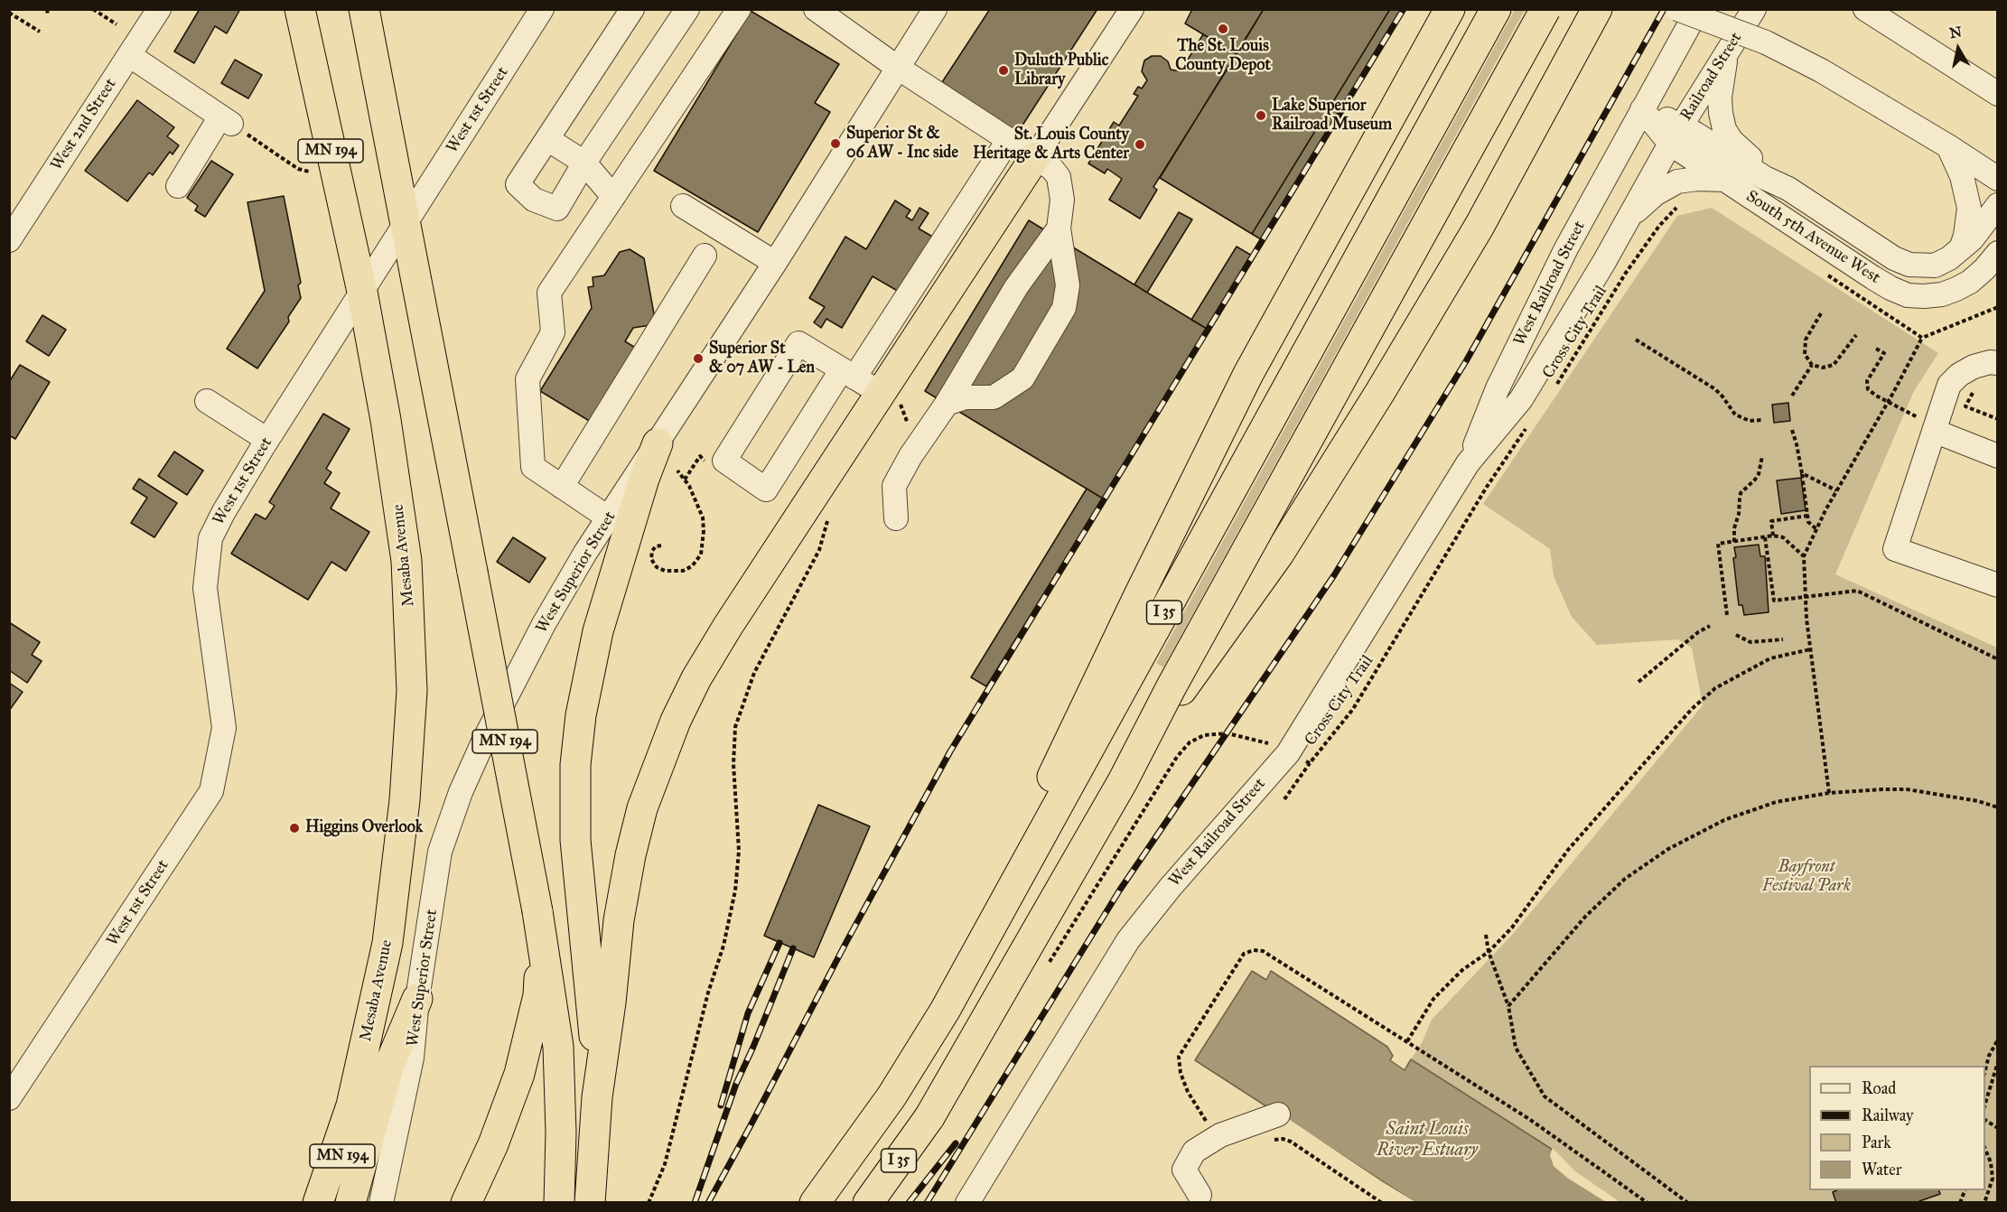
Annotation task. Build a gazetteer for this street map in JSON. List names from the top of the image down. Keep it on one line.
{"streets":{"highway":["MN 194","Mesaba Avenue","I 35"],"street":["Railroad Street","West 1st Street","West 2nd Street","South 5th Avenue West","West Railroad Street","West Superior Street"],"path":["Cross City Trail"]},"crossings":[["Railroad Street","South 5th Avenue West"],["Railroad Street","West Railroad Street"],["West 1st Street","MN 194"],["West 1st Street","Mesaba Avenue"],["MN 194","Mesaba Avenue"],["MN 194","West Superior Street"],["South 5th Avenue West","West Railroad Street"],["West Railroad Street","Cross City Trail"]],"water":["Saint Louis River Estuary"],"parks":["Bayfront Festival Park"],"places":["The St. Louis County Depot","Duluth Public Library","Lake Superior Railroad Museum","Superior St & 06 AW - Inc side","St. Louis County Heritage & Arts Center","Superior St & 07 AW - Len","Higgins Overlook"],"legend":["Road","Railway","Park","Water"],"north":"top"}
